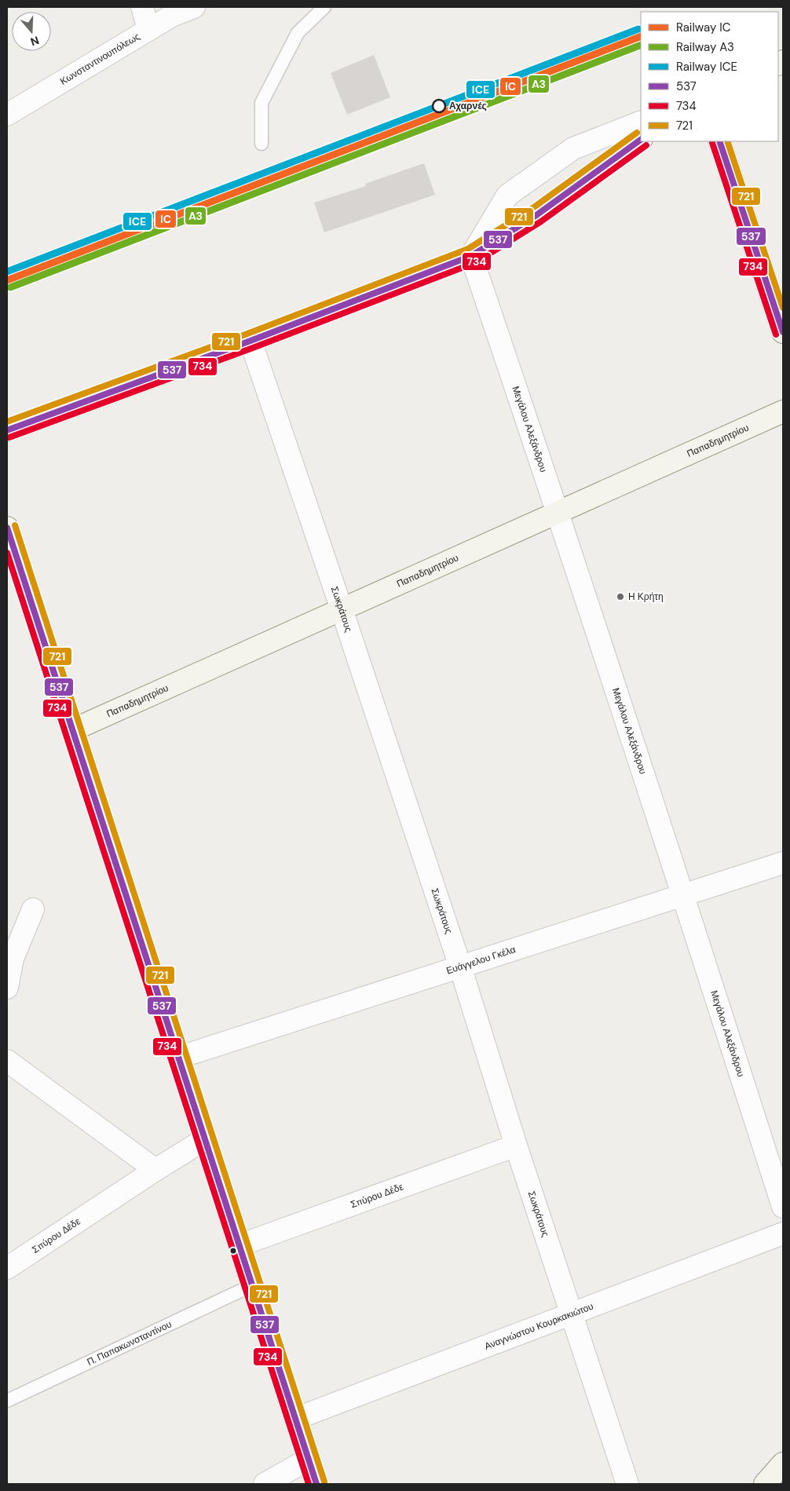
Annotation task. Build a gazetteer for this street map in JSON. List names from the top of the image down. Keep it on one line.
{"streets":{"main road":["Παπαδημητρίου"],"street":["Κωνσταντινουπόλεως","Μεγάλου Αλεξάνδρου","Σωκράτους","Ευάγγελου Γκέλα","Σπύρου Δέδε","Αναγνώστου Κουρκακιώτου"],"lane":["Π. Παπακωνσταντίνου"]},"crossings":[["Μεγάλου Αλεξάνδρου","Παπαδημητρίου"],["Μεγάλου Αλεξάνδρου","Ευάγγελου Γκέλα"],["Παπαδημητρίου","Σωκράτους"],["Σωκράτους","Ευάγγελου Γκέλα"],["Σωκράτους","Σπύρου Δέδε"],["Σωκράτους","Αναγνώστου Κουρκακιώτου"]],"places":["Αχαρνές","Η Κρήτη"],"lines":["rail line ICE","rail line IC","rail line A3","transit line 721","transit line 537","transit line 734"],"legend":["Railway IC","Railway A3","Railway ICE","537","734","721"],"north":"bottom"}
